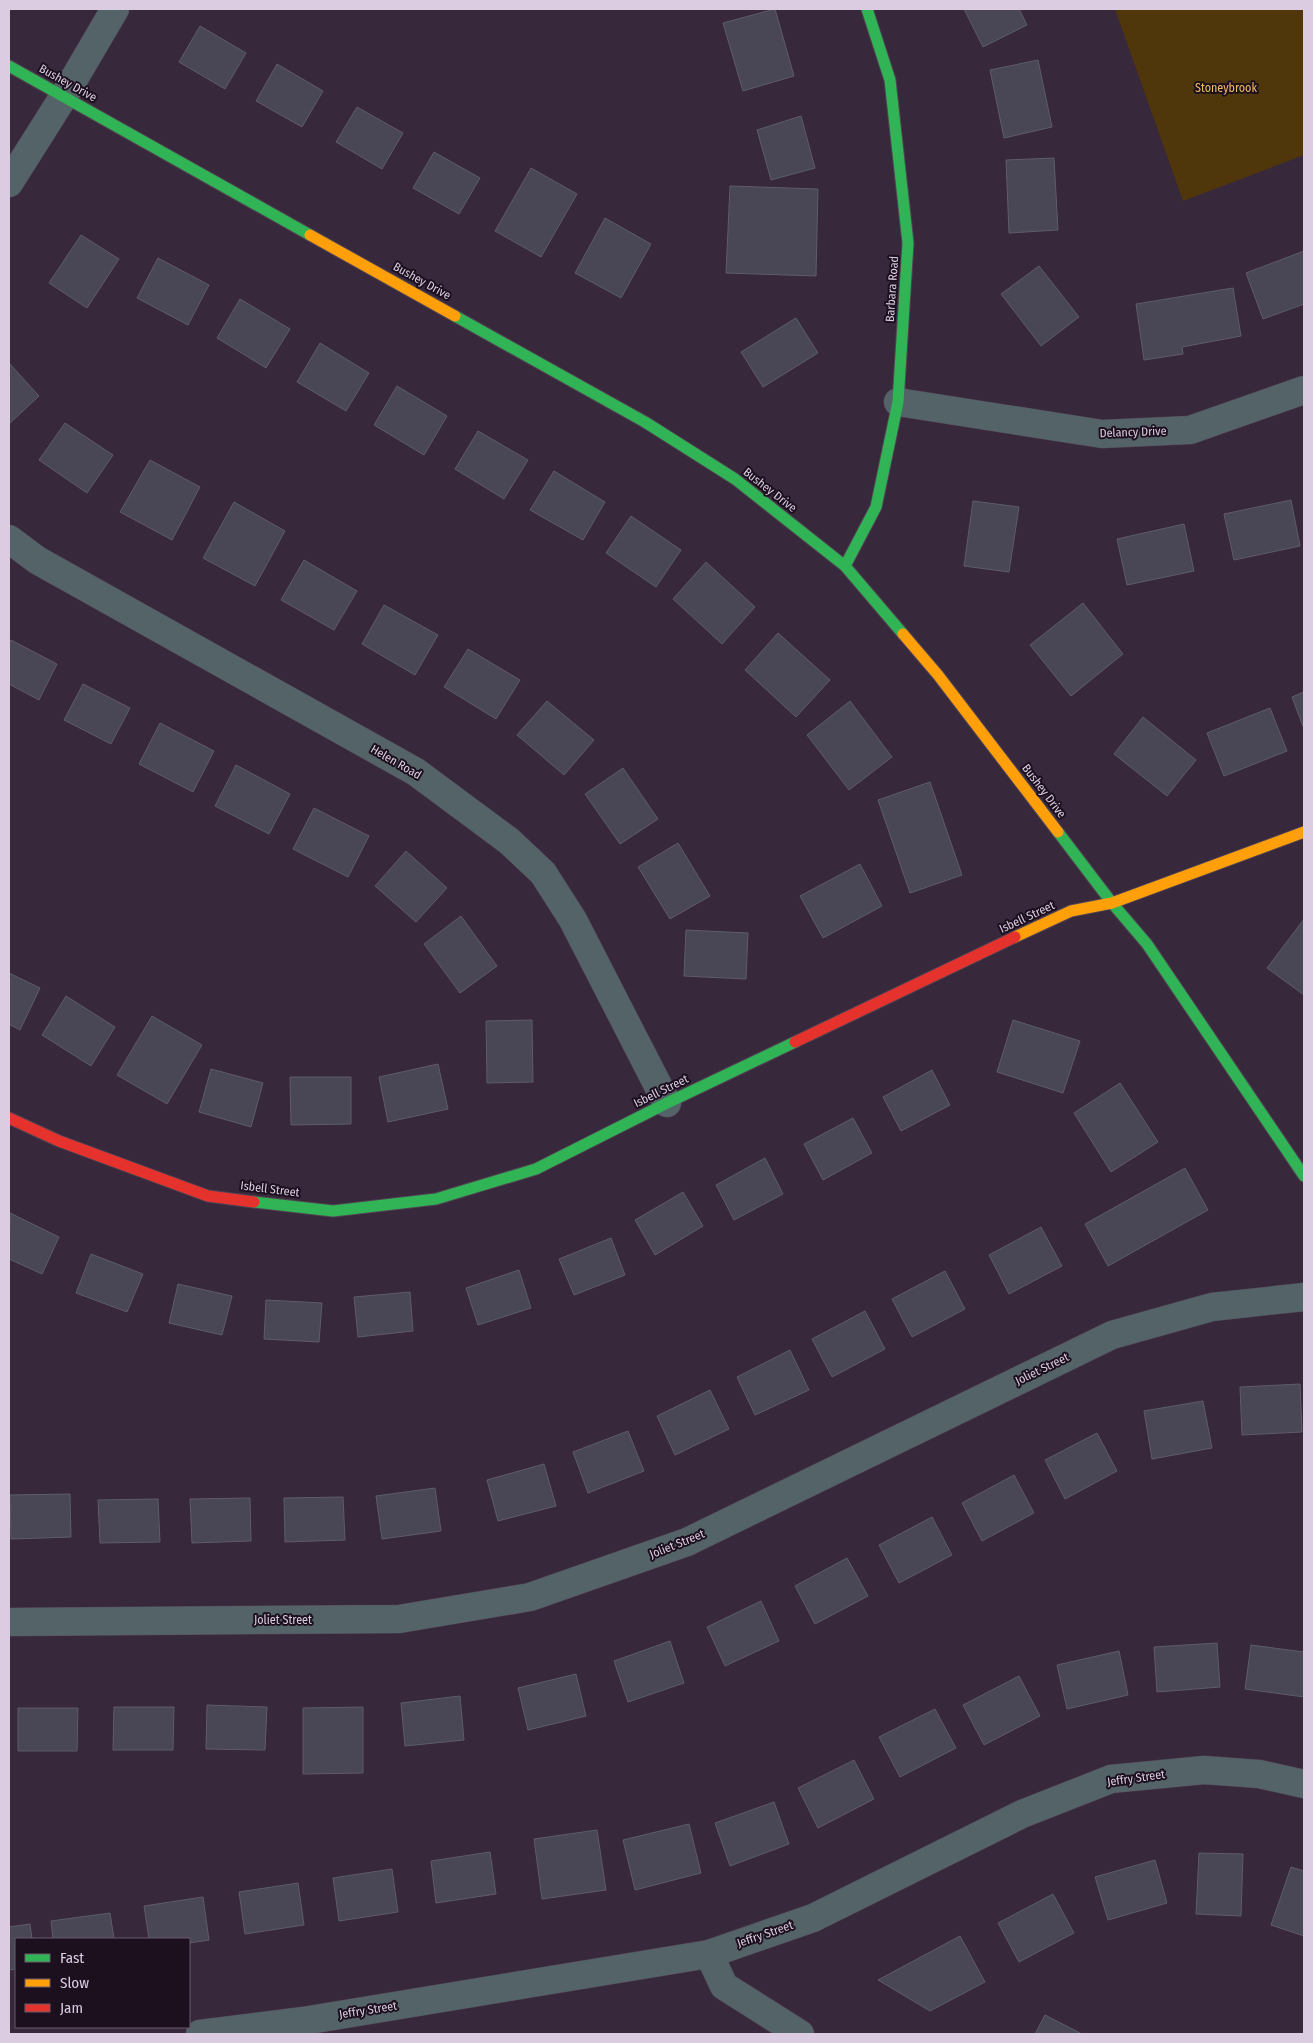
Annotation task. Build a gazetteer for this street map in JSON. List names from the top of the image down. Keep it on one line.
{"streets":{"street":["Bushey Drive","Barbara Road","Delancy Drive","Helen Road","Isbell Street","Joliet Street","Jeffry Street"]},"crossings":[["Bushey Drive","Barbara Road"],["Bushey Drive","Isbell Street"],["Barbara Road","Delancy Drive"],["Helen Road","Isbell Street"]],"parks":["Stoneybrook"],"legend":["Fast","Slow","Jam"]}
